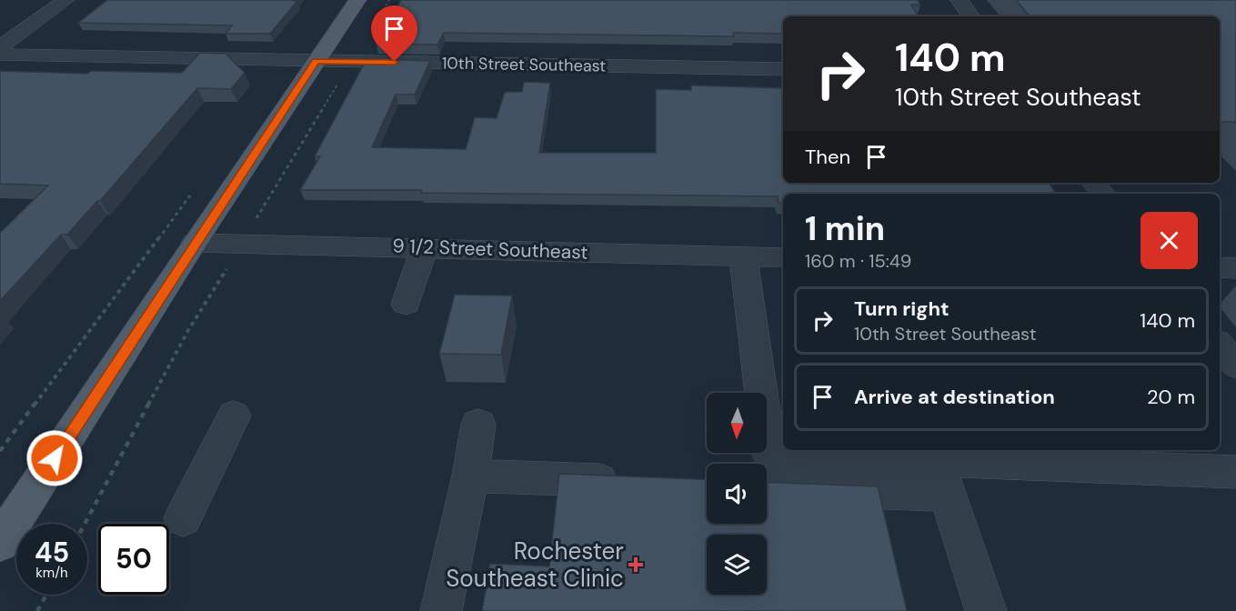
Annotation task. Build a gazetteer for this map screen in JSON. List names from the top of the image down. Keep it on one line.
{"streets":{"street":["10th Street Southeast","9 1/2 Street Southeast"]},"places":{"health":["Rochester Southeast Clinic"]},"north":"bottom","page":{"turn":["140 m","10th Street Southeast"],"then":"Then","heading":["1 min","160 m · 15:49"],"list":[{"name":"Turn right","note":"10th Street Southeast","value":"140 m"},{"name":"Arrive at destination","value":"20 m"}],"speed":"45 km/h","limit":"50"}}
